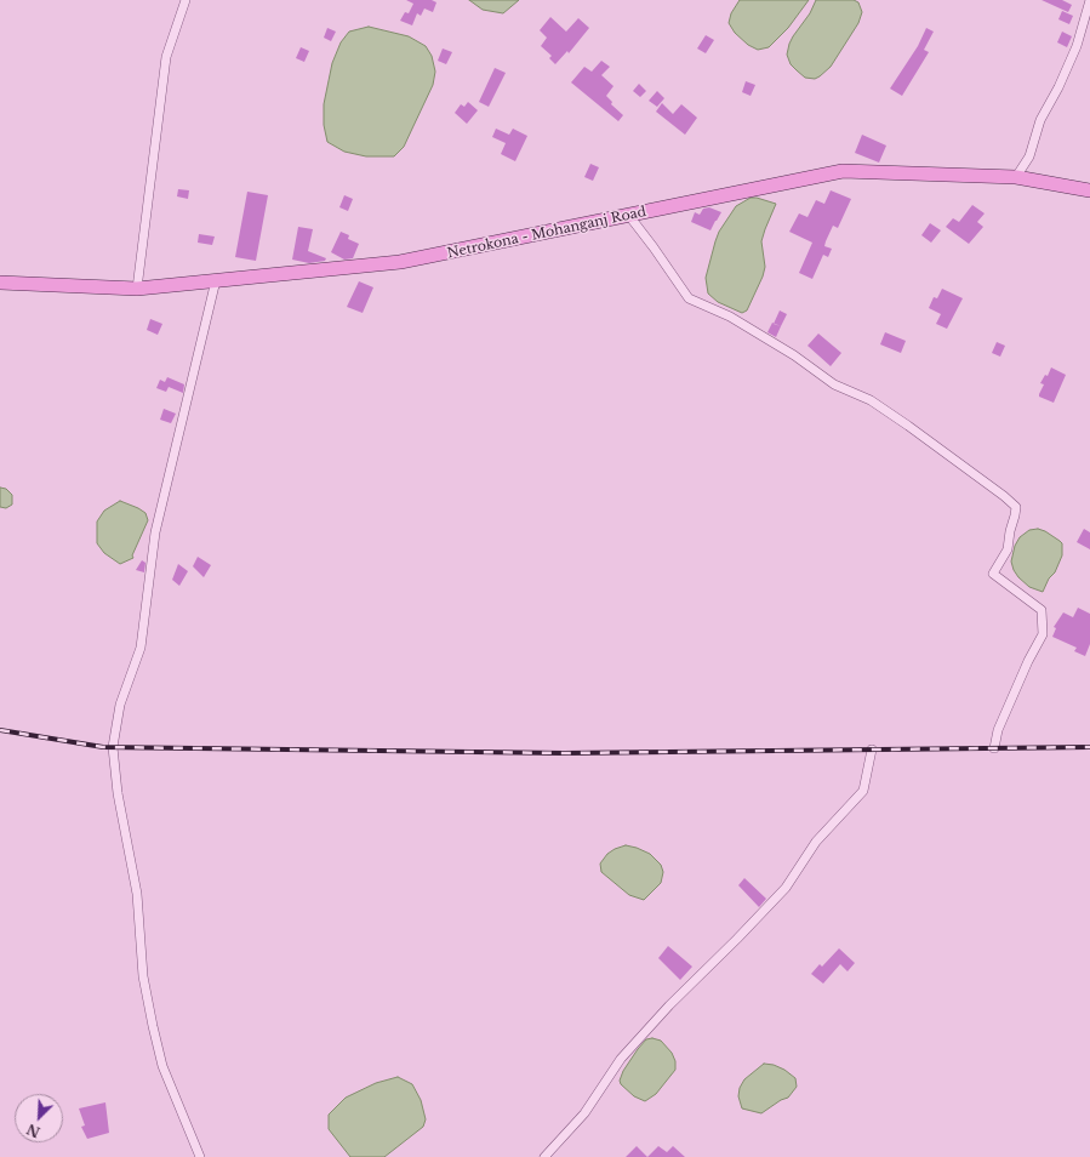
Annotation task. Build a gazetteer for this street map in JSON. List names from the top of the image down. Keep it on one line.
{"streets":{"main road":["Netrokona - Mohanganj Road"]},"north":"bottom left"}
